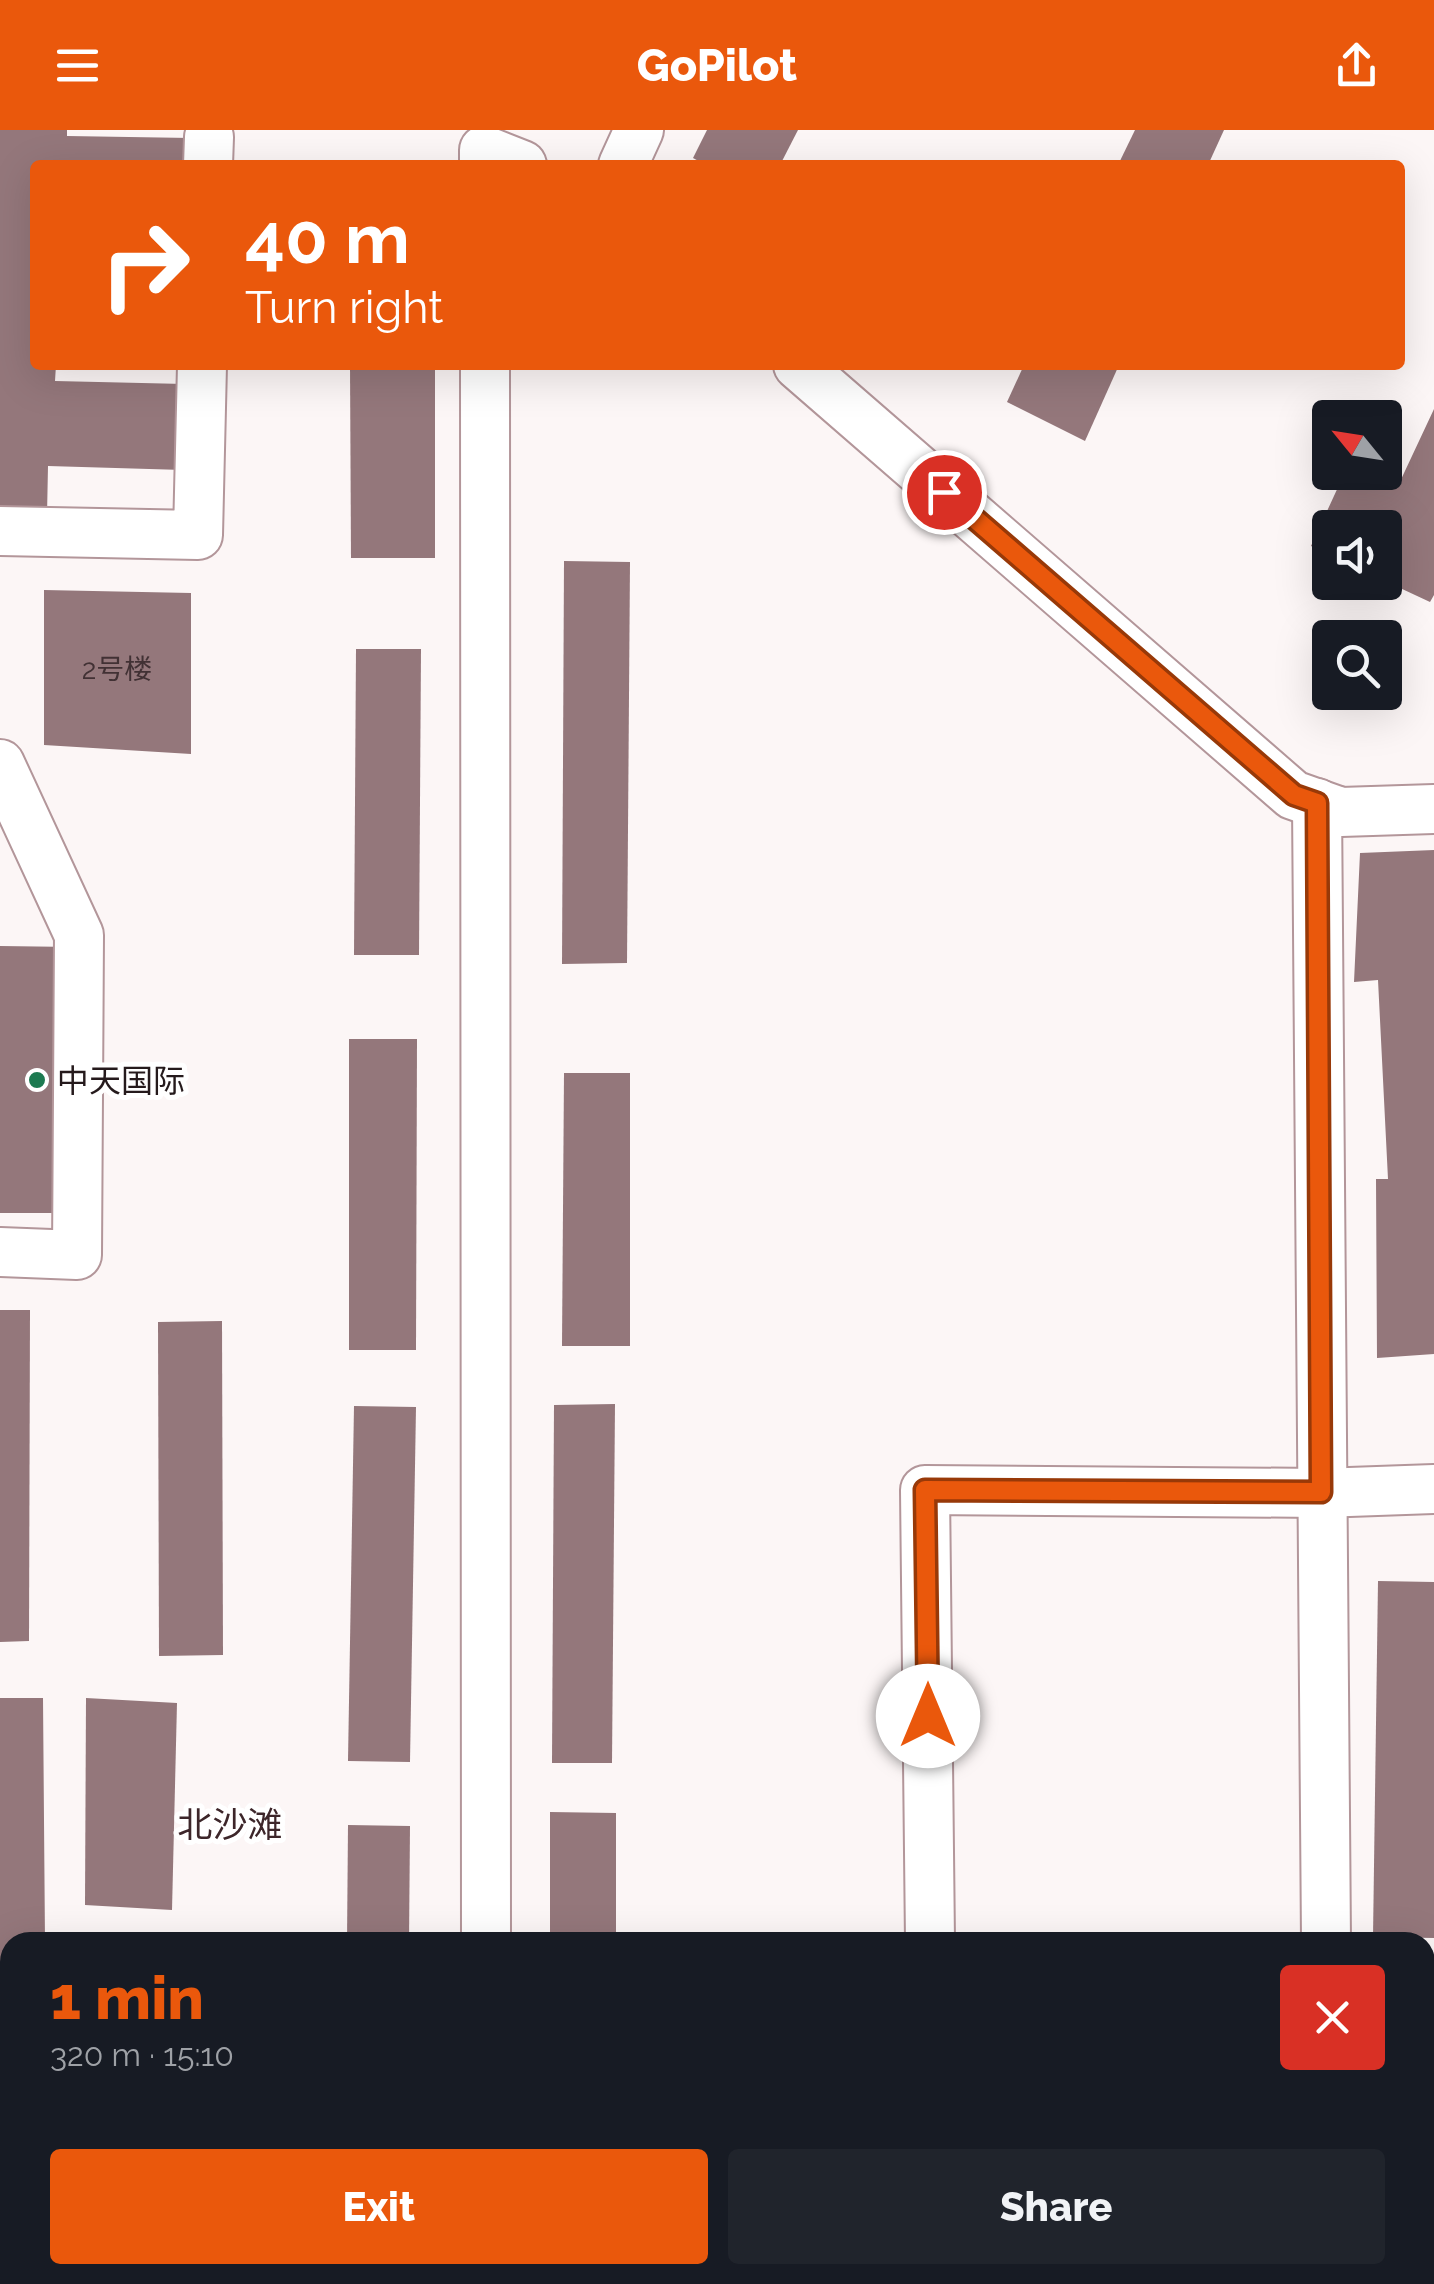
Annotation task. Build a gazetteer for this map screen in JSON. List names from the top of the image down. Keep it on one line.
{"districts":["北沙滩"],"places":["中天国际"],"house_numbers":["2号楼"],"north":"top left","page":{"header":"GoPilot","turn":["40 m","Turn right"],"heading":["1 min","320 m · 15:10"],"buttons":["Exit","Share"]}}
